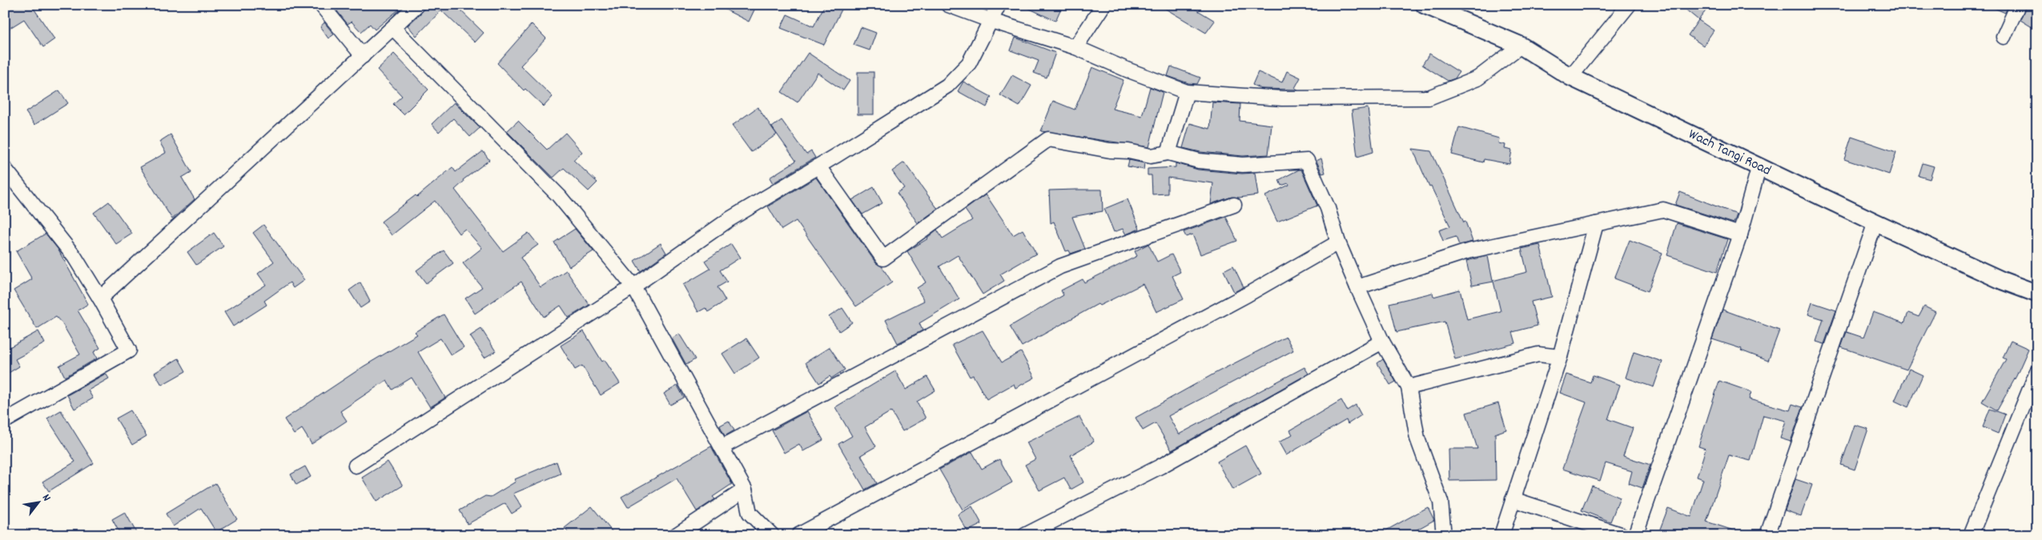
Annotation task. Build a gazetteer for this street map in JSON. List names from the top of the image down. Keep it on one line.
{"streets":{"main road":["Wach Tangi Road"]},"north":"top right"}
